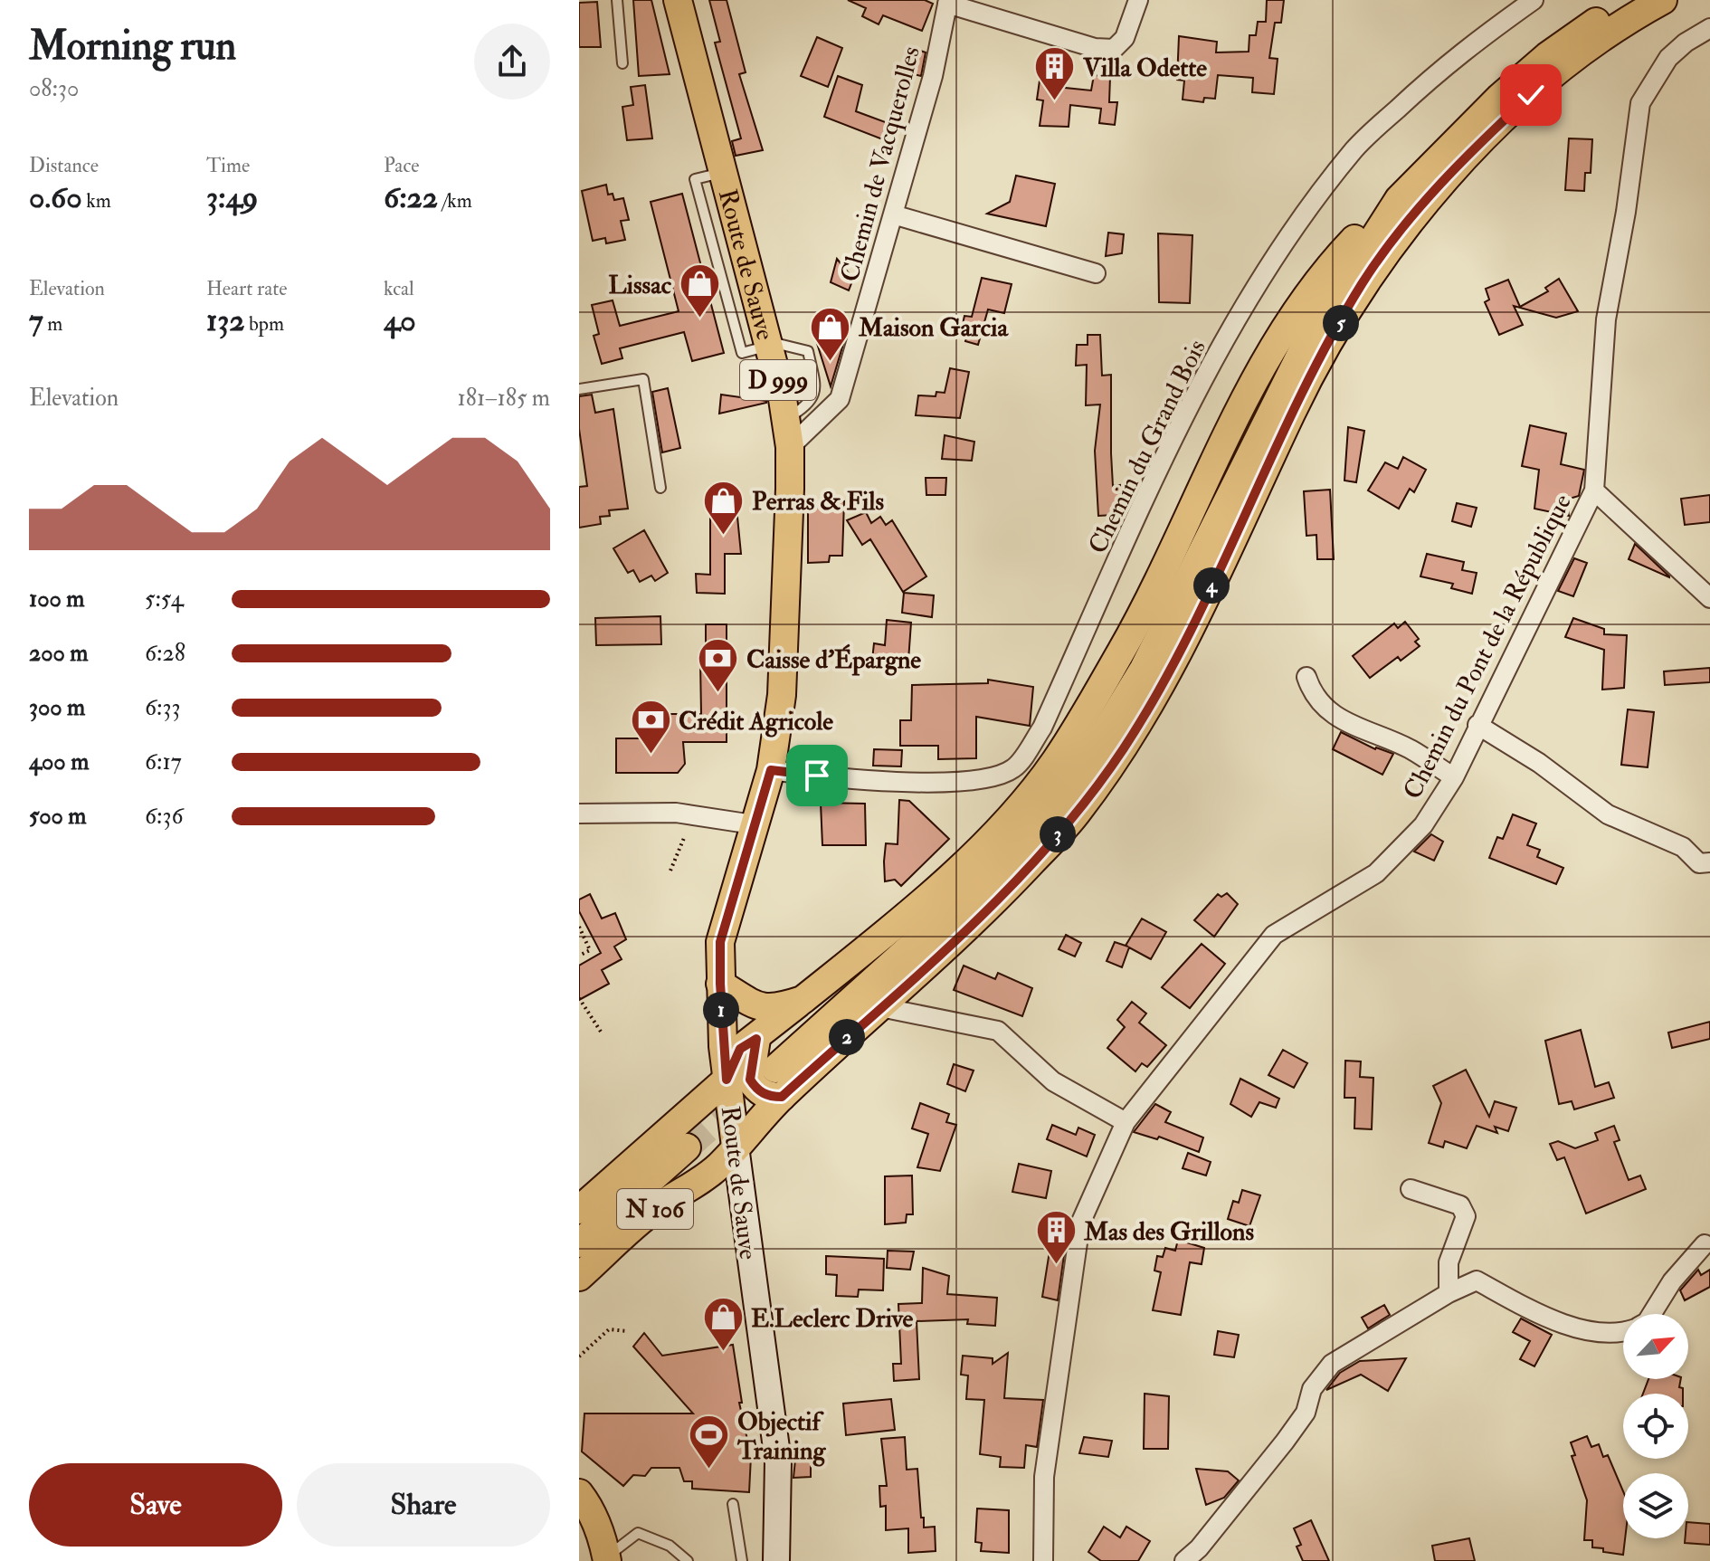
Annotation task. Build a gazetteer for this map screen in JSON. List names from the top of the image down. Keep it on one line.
{"streets":{"main road":["Route de Sauve","D 999","N 106"],"street":["Chemin de Vacquerolles","Chemin du Grand Bois","Chemin du Pont de la République"]},"crossings":[["Chemin de Vacquerolles","Route de Sauve"],["Route de Sauve","Chemin du Grand Bois"],["Route de Sauve","N 106"]],"places":{"building":["Villa Odette","Mas des Grillons"],"shop":["Lissac","Maison Garcia","Perras & Fils","E.Leclerc Drive"],"bank":["Caisse d'Épargne","Crédit Agricole"],"sports":["Objectif Training"]},"north":"top right","page":{"heading":["Morning run","08:30"],"stats":[["Distance","0.60 km"],["Time","3:49"],["Pace","6:22 /km"],["Elevation","7 m"],["Heart rate","132 bpm"],["kcal","40"]],"pins":["5","4","3","1","2"],"chart":["Elevation","181–185 m"],"list":[{"name":"100 m","note":"5:54"},{"name":"200 m","note":"6:28"},{"name":"300 m","note":"6:33"},{"name":"400 m","note":"6:17"},{"name":"500 m","note":"6:36"}],"buttons":["Save","Share"]}}
